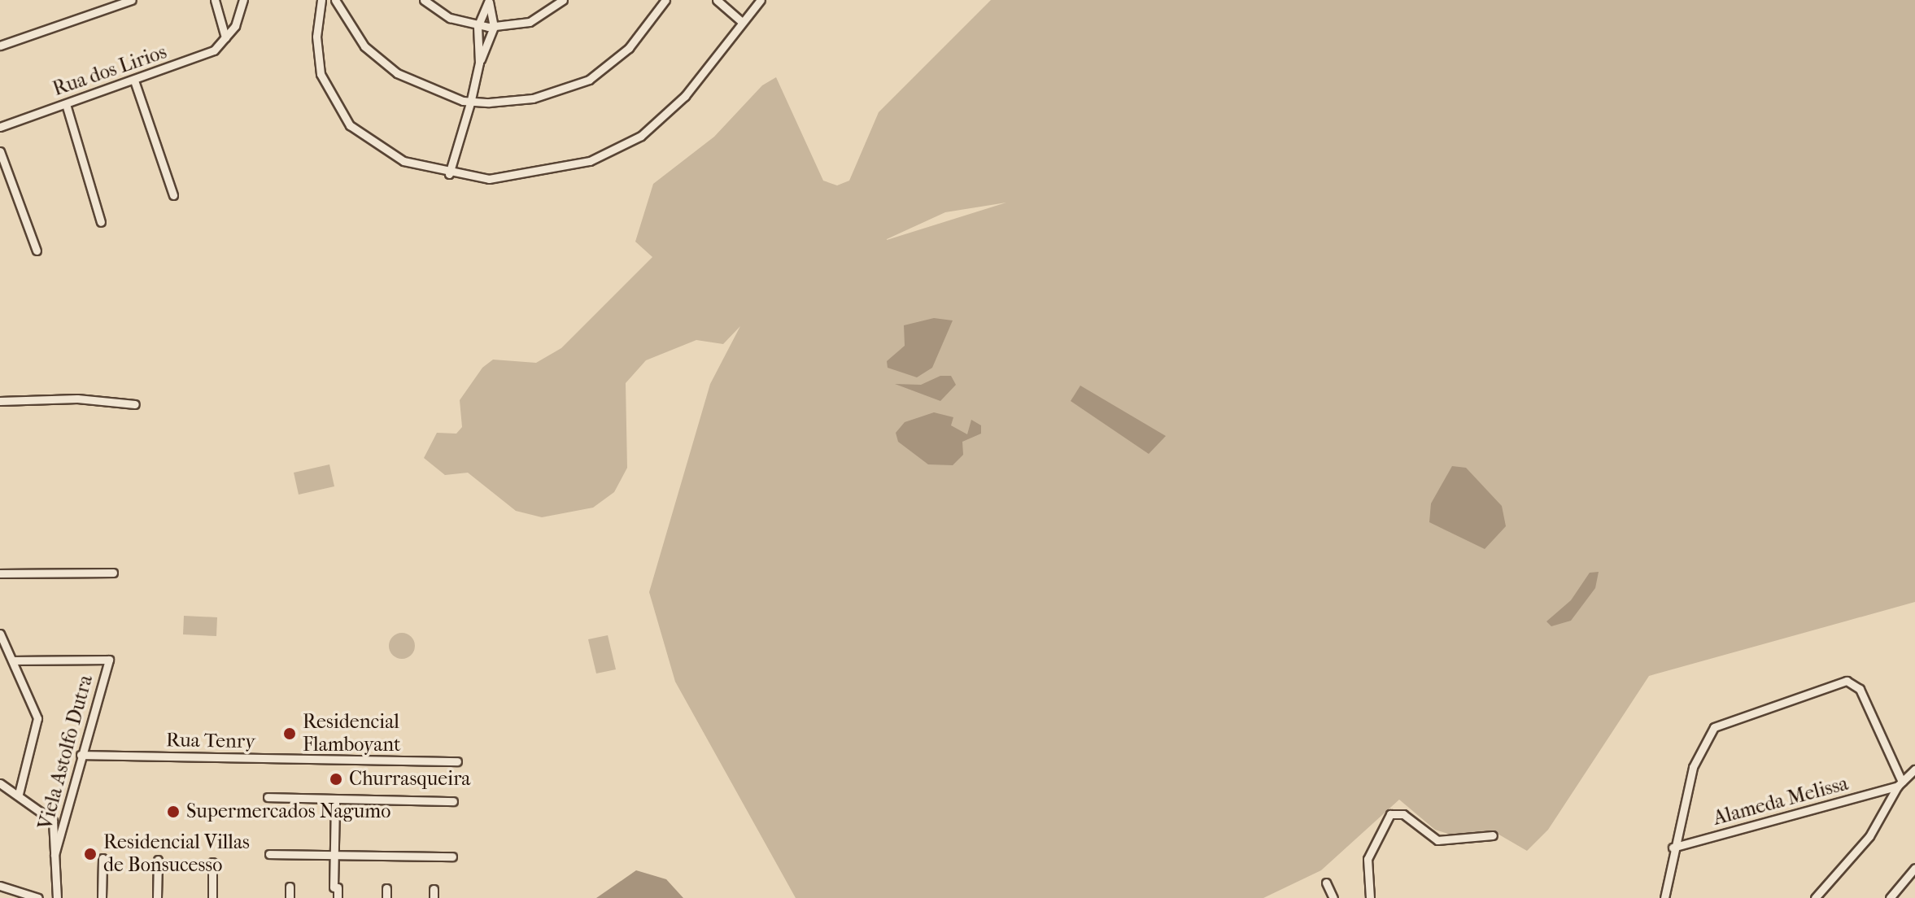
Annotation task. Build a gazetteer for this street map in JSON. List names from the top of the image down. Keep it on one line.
{"streets":{"street":["Rua dos Lirios","Rua Tenry","Viela Astolfo Dutra","Alameda Melissa"]},"crossings":[["Rua Tenry","Viela Astolfo Dutra"]],"places":["Residencial Flamboyant","Churrasqueira","Supermercados Nagumo","Residencial Villas de Bonsucesso"]}
